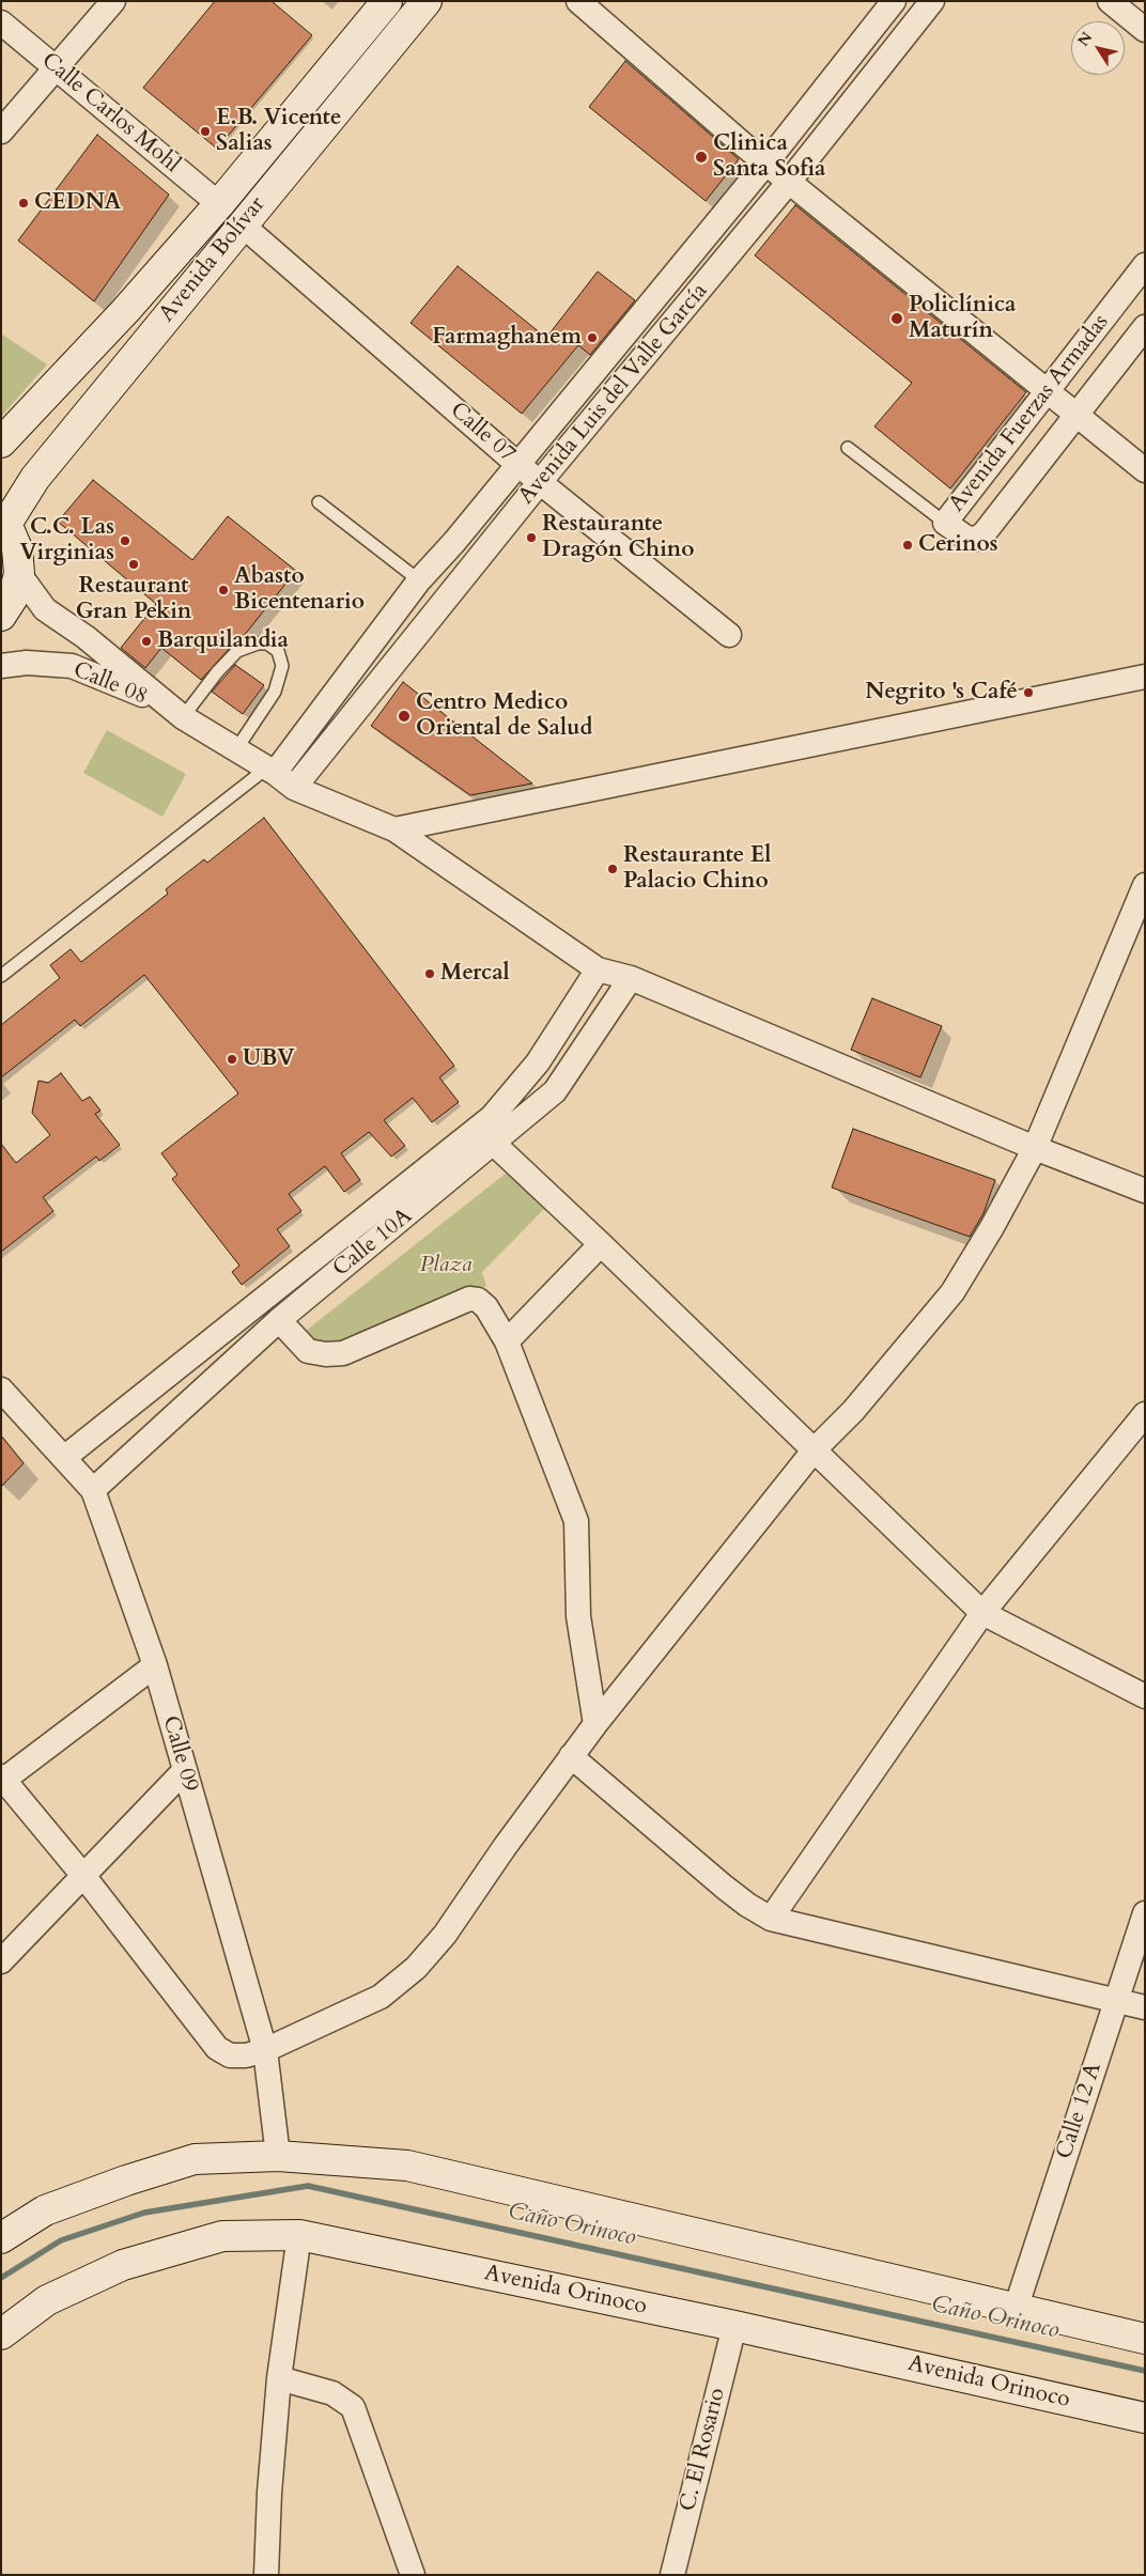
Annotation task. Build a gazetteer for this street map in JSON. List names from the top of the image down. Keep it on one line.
{"streets":{"street":["Calle Carlos Mohl","Avenida Bolívar","Avenida Luis del Valle García","Avenida Fuerzas Armadas","Calle 07","Calle 08","Calle 10A","Calle 09","Calle 12 A","Avenida Orinoco","C. El Rosario"]},"crossings":[["Calle Carlos Mohl","Avenida Bolívar"],["Avenida Bolívar","Calle 07"],["Avenida Luis del Valle García","Calle 07"],["Calle 10A","Calle 09"],["Avenida Orinoco","C. El Rosario"]],"water":["Caño Orinoco"],"parks":["Plaza"],"places":["E.B. Vicente Salias","Clinica Santa Sofia","CEDNA","Policlínica Maturín","Farmaghanem","Restaurante Dragón Chino","C.C. Las Virginias","Cerinos","Restaurant Gran Pekin","Abasto Bicentenario","Barquilandia","Negrito 's Café","Centro Medico Oriental de Salud","Restaurante El Palacio Chino","Mercal","UBV"],"north":"top left"}
